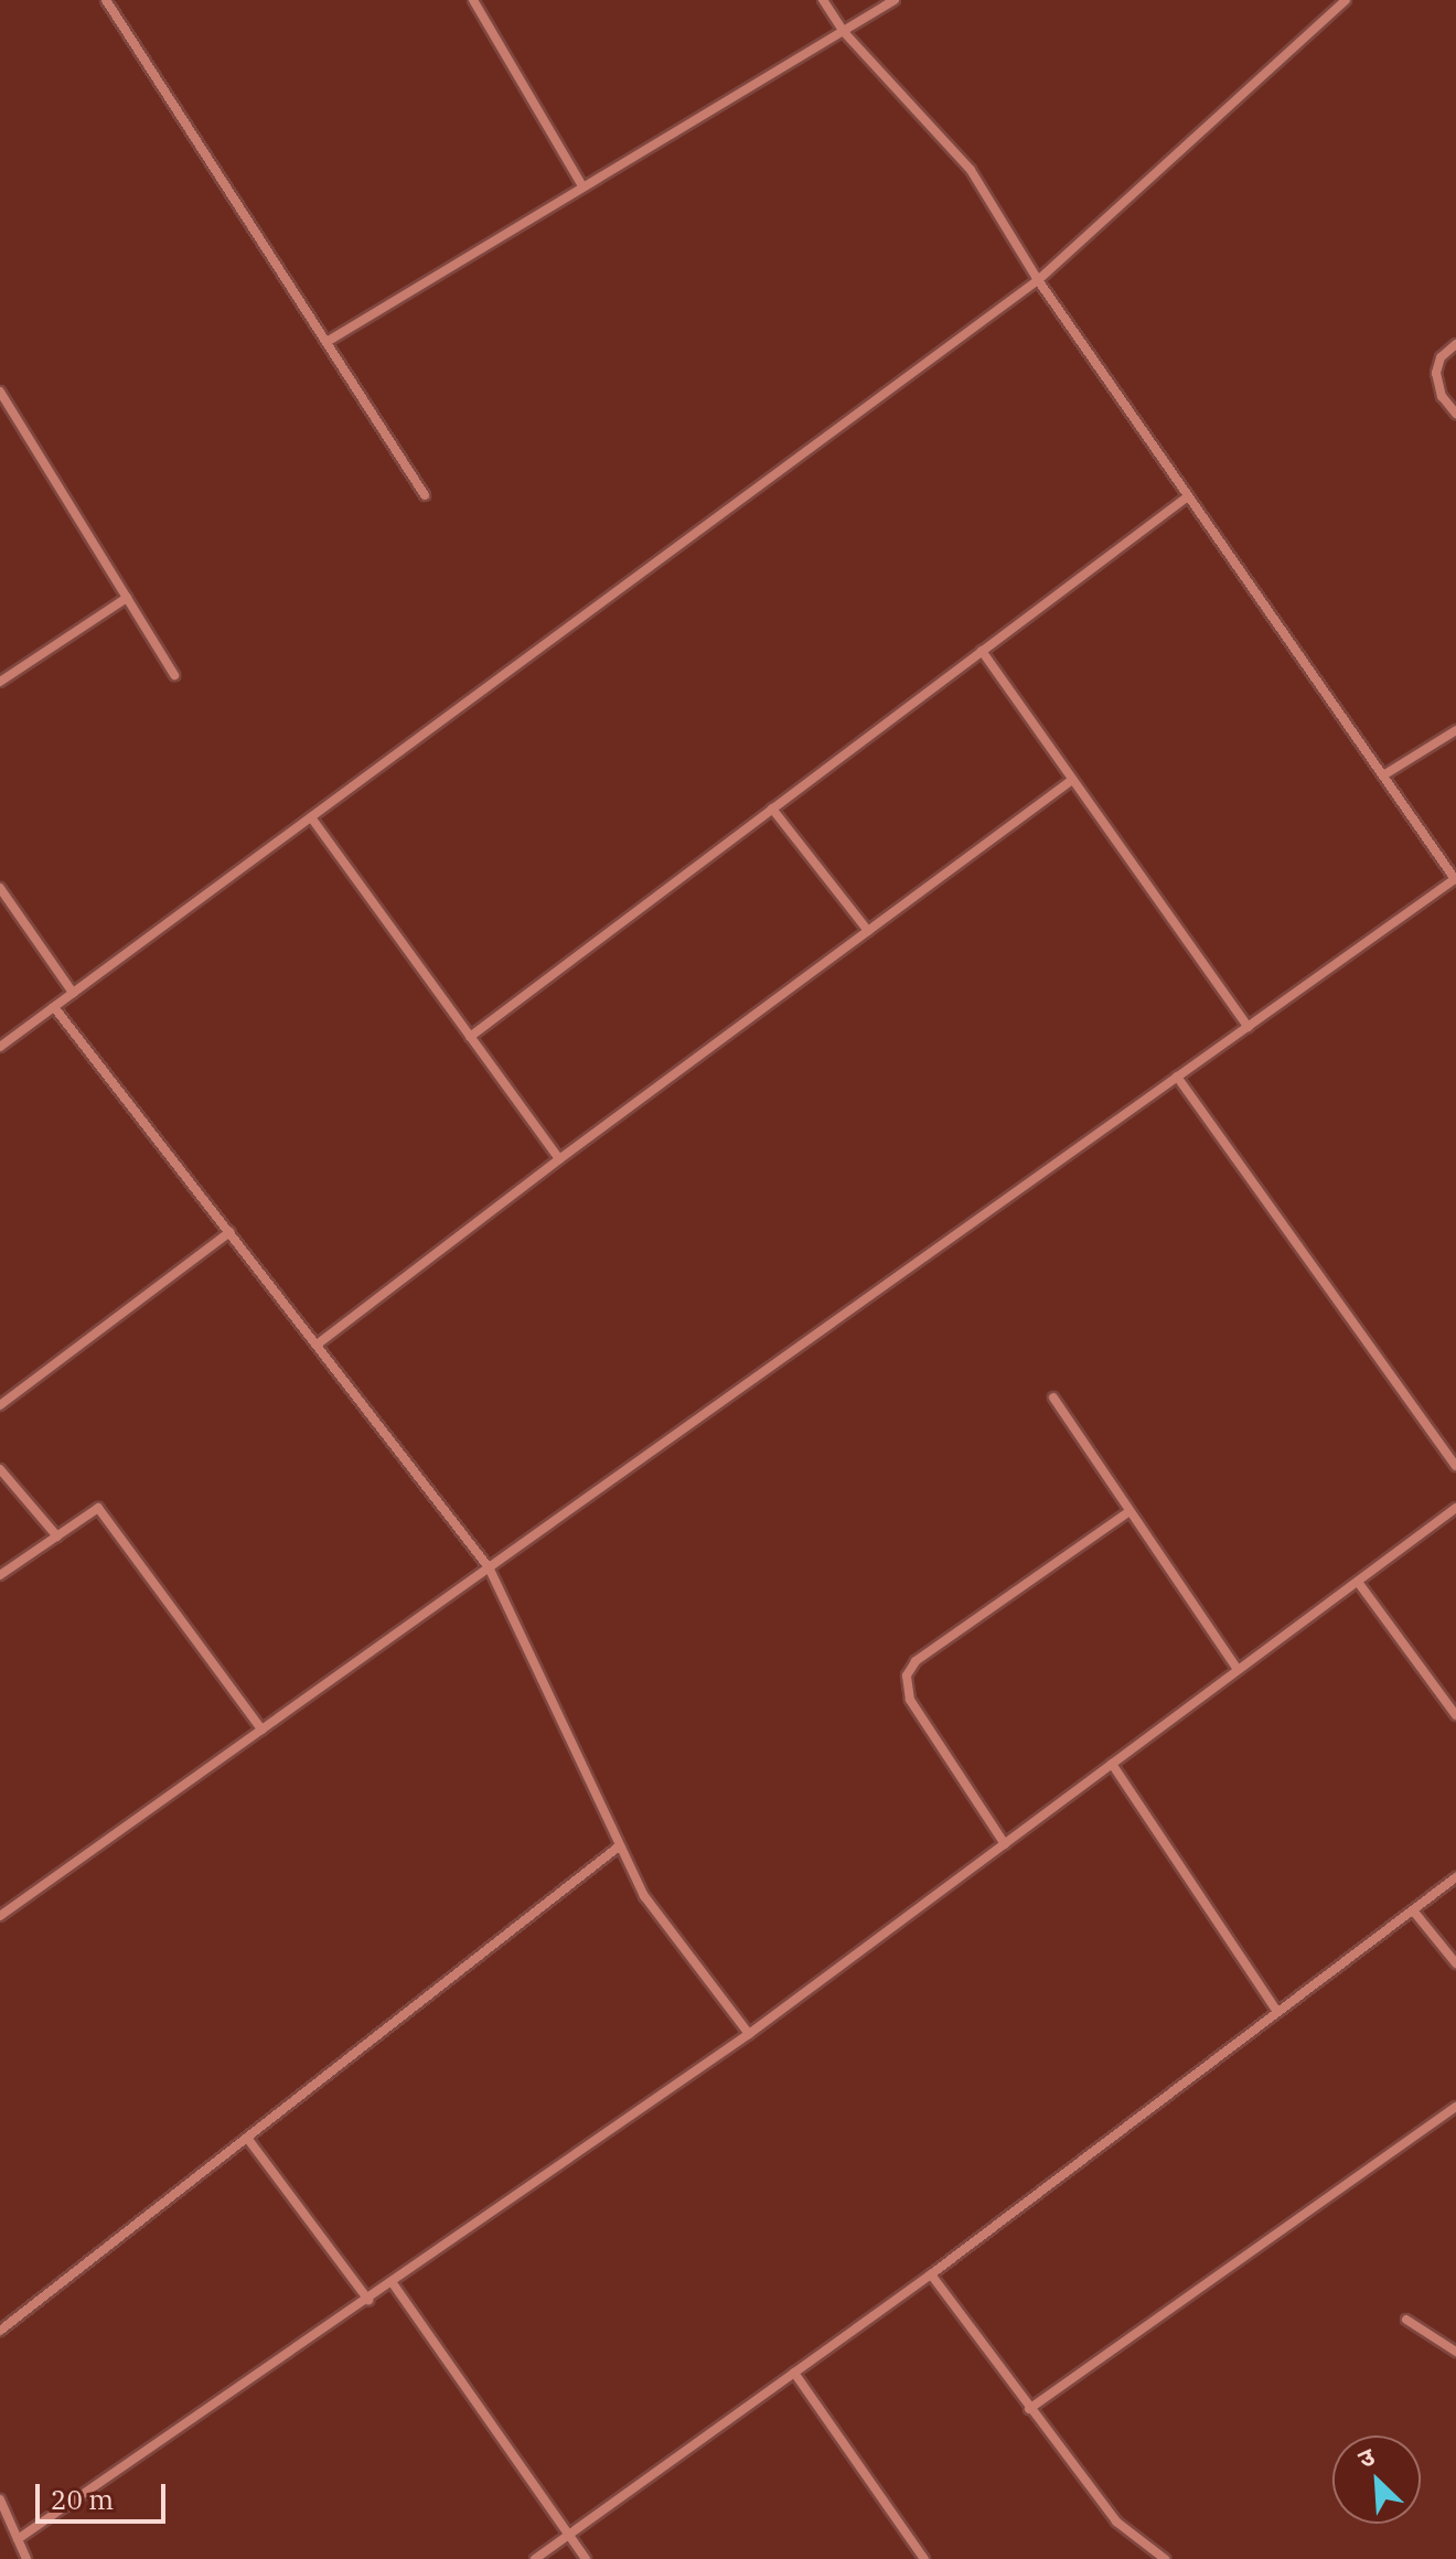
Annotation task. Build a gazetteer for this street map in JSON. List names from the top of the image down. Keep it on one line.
{"scale_bar":"20 m","north":"top left"}
